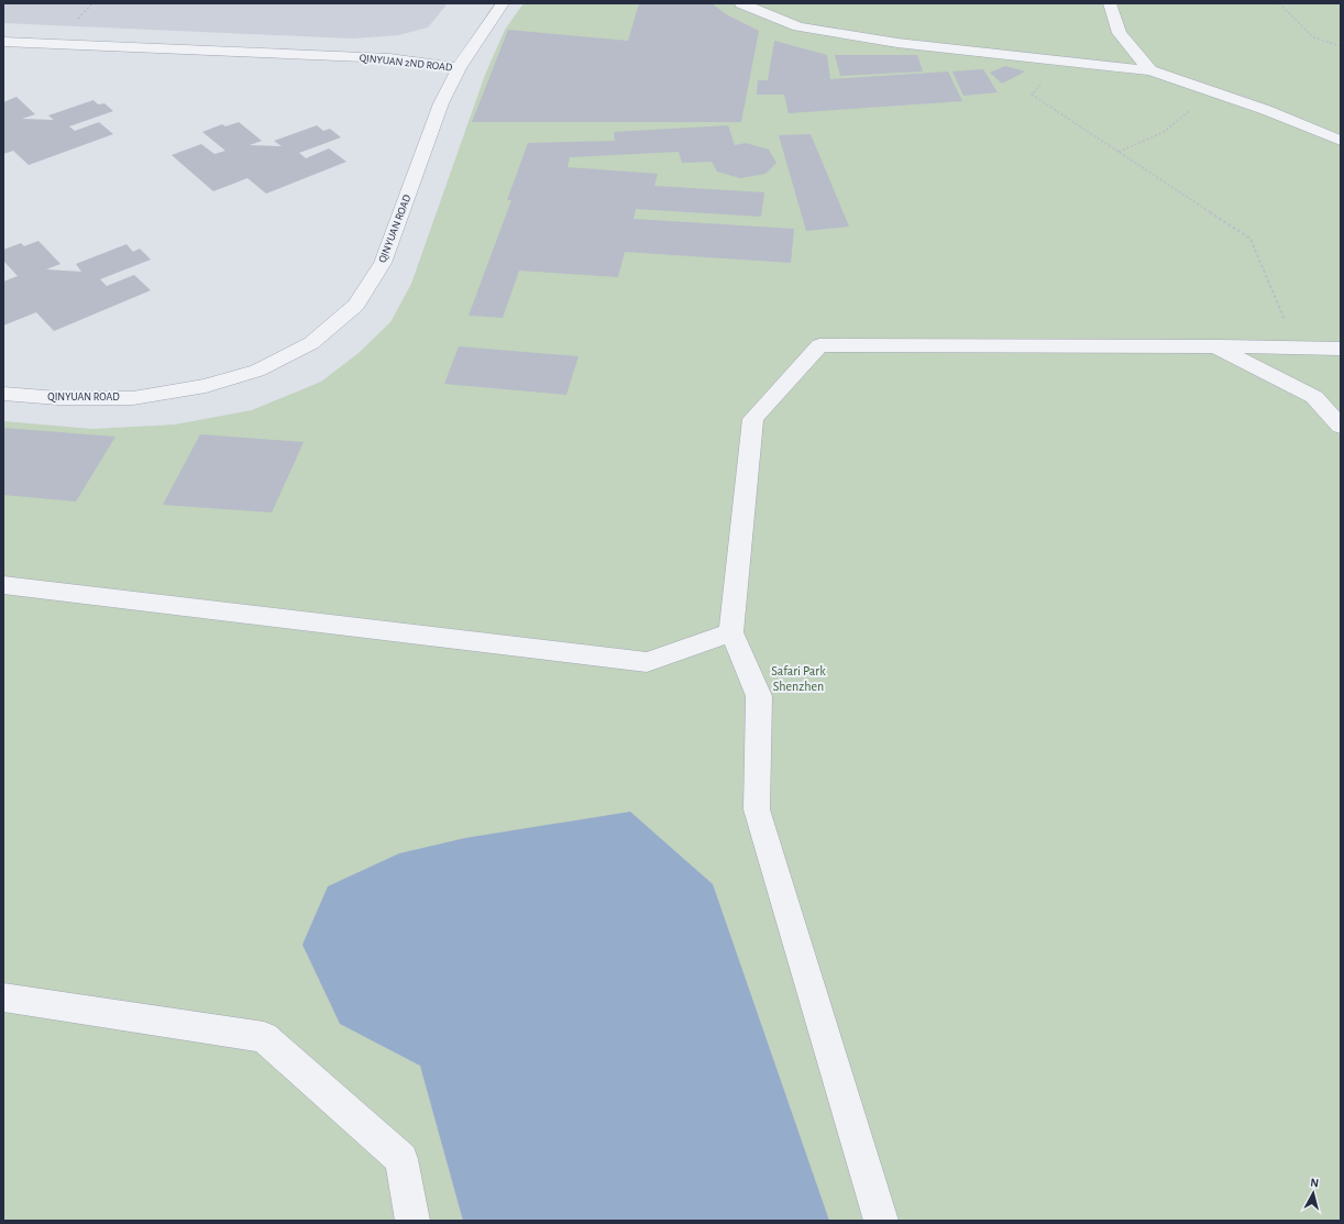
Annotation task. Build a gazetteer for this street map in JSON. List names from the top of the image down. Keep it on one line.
{"streets":{"street":["QINYUAN 2ND ROAD","QINYUAN ROAD"]},"crossings":[["QINYUAN 2ND ROAD","QINYUAN ROAD"]],"parks":["Safari Park Shenzhen"],"north":"top"}
